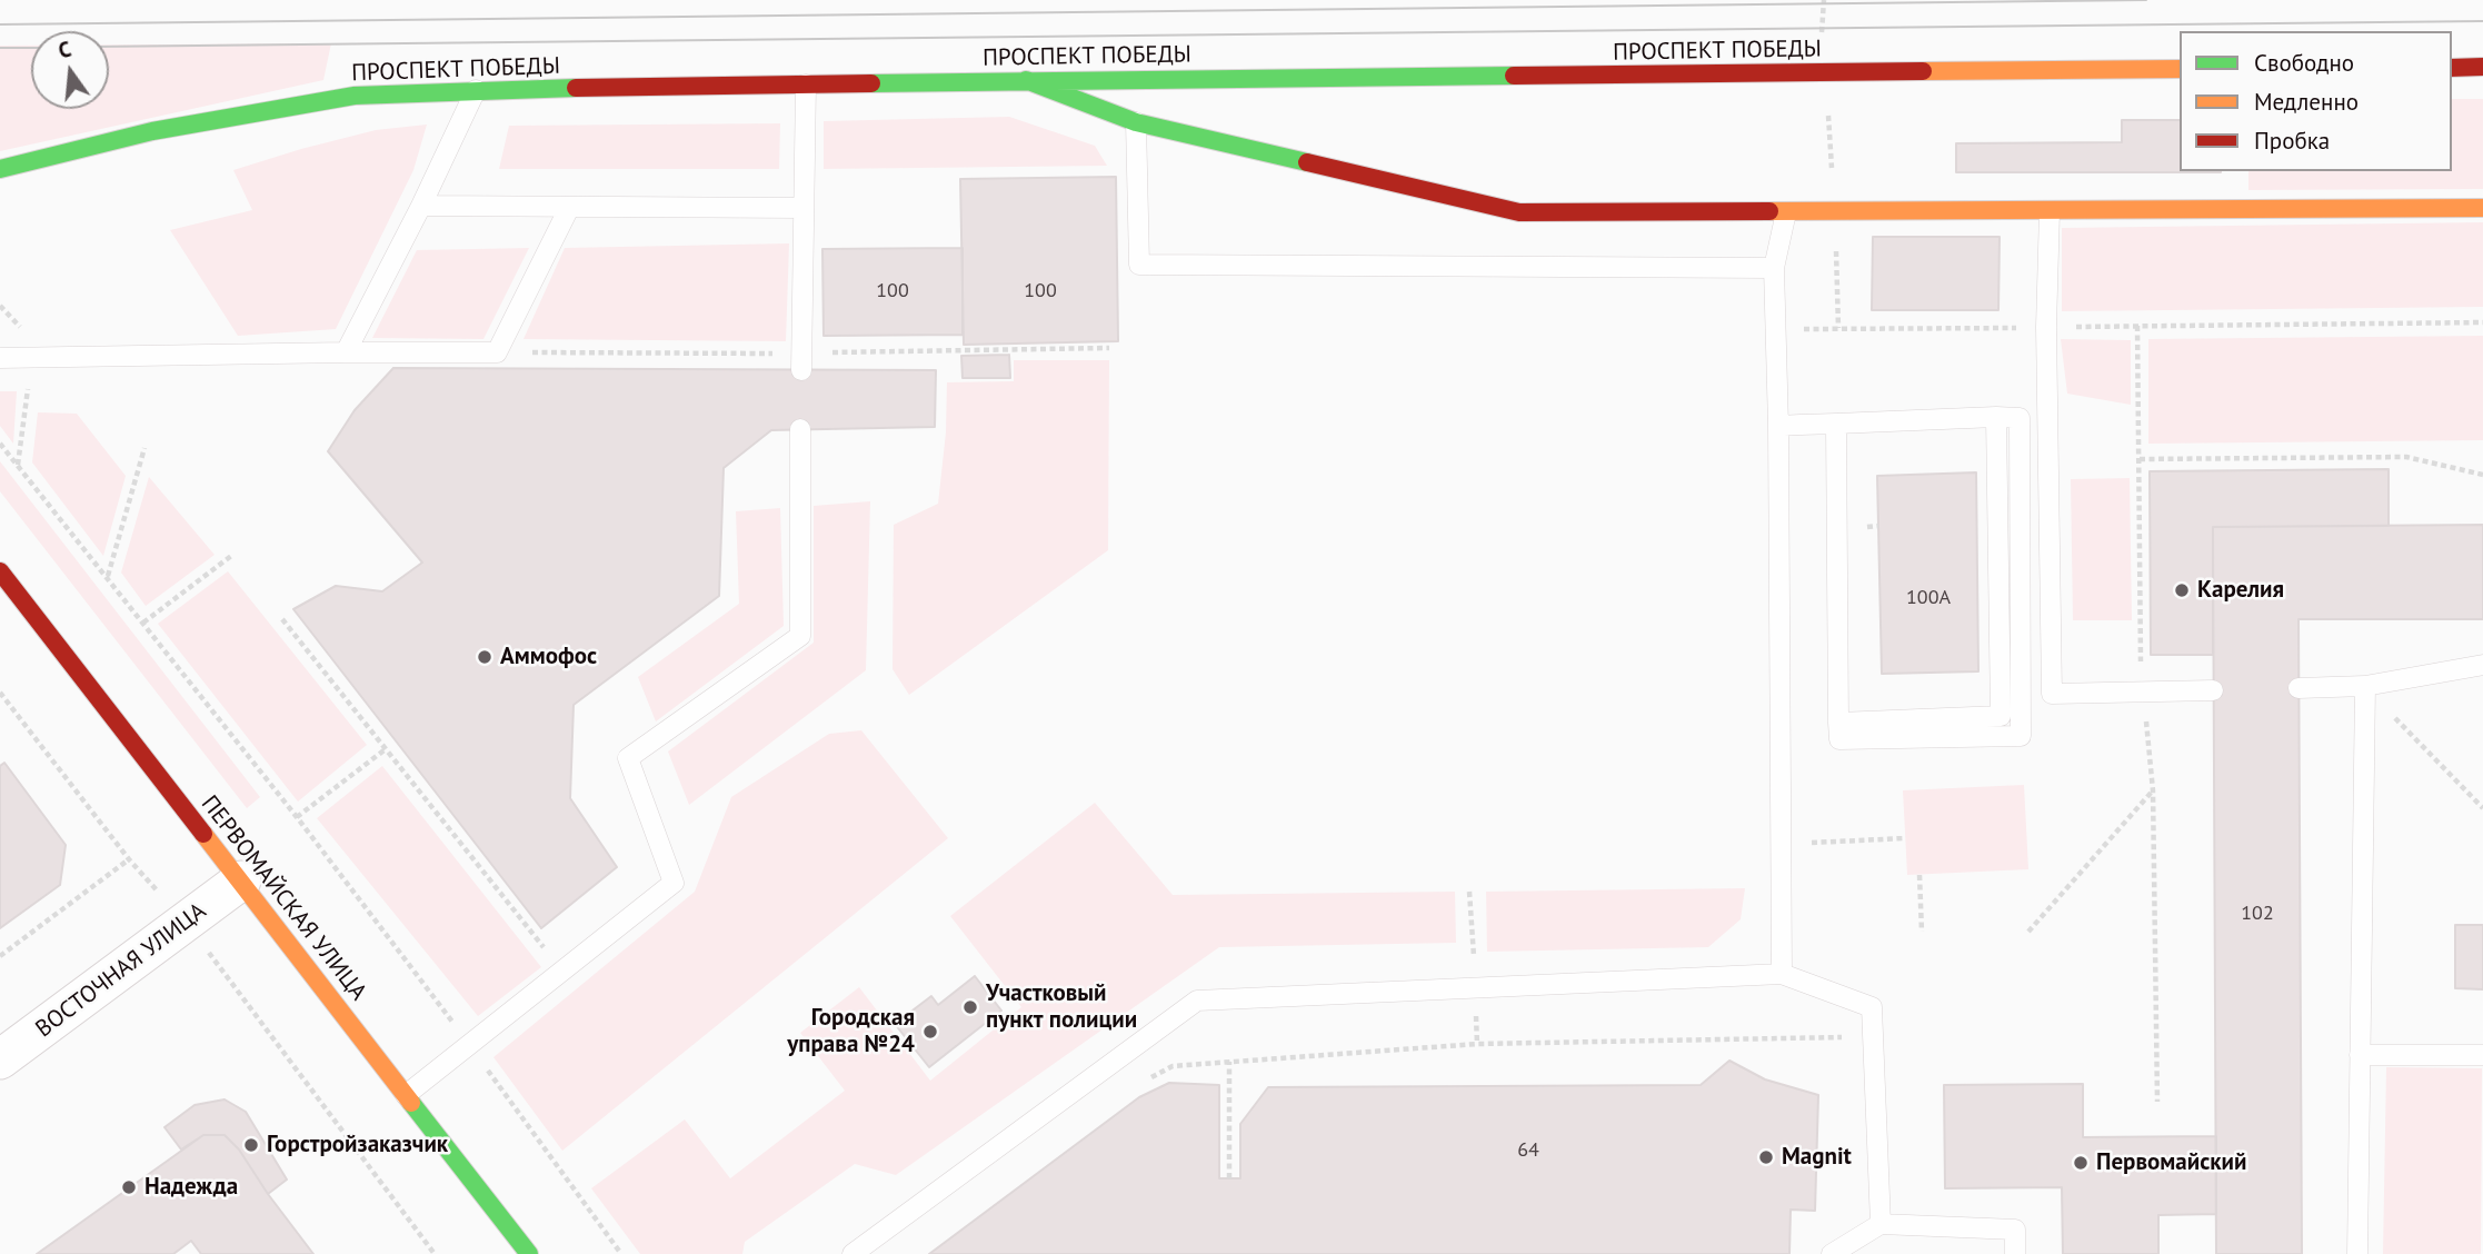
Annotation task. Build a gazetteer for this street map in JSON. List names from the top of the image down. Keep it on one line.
{"streets":{"street":["ПРОСПЕКТ ПОБЕДЫ","ПЕРВОМАЙСКАЯ УЛИЦА","ВОСТОЧНАЯ УЛИЦА"]},"crossings":[["ПЕРВОМАЙСКАЯ УЛИЦА","ВОСТОЧНАЯ УЛИЦА"]],"places":["Карелия","Аммофос","Участковый пункт полиции","Городская управа №24","Горстройзаказчик","Magnit","Первомайский","Надежда"],"house_numbers":["100","100","100А","102","64"],"legend":["Свободно","Медленно","Пробка"],"north":"top"}
